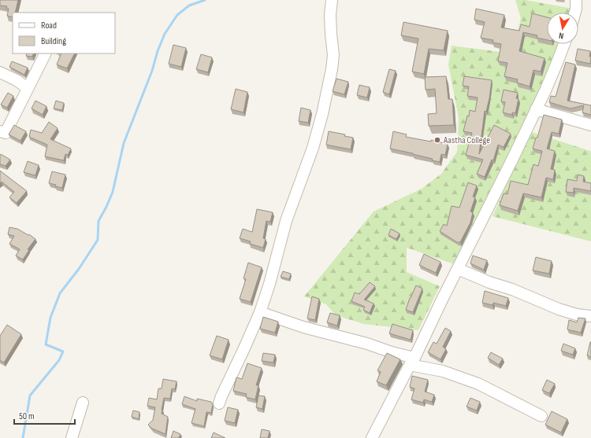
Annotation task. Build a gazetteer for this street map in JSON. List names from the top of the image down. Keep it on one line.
{"places":["Aastha College"],"legend":["Road","Building"],"scale_bar":"50 m","north":"bottom"}
